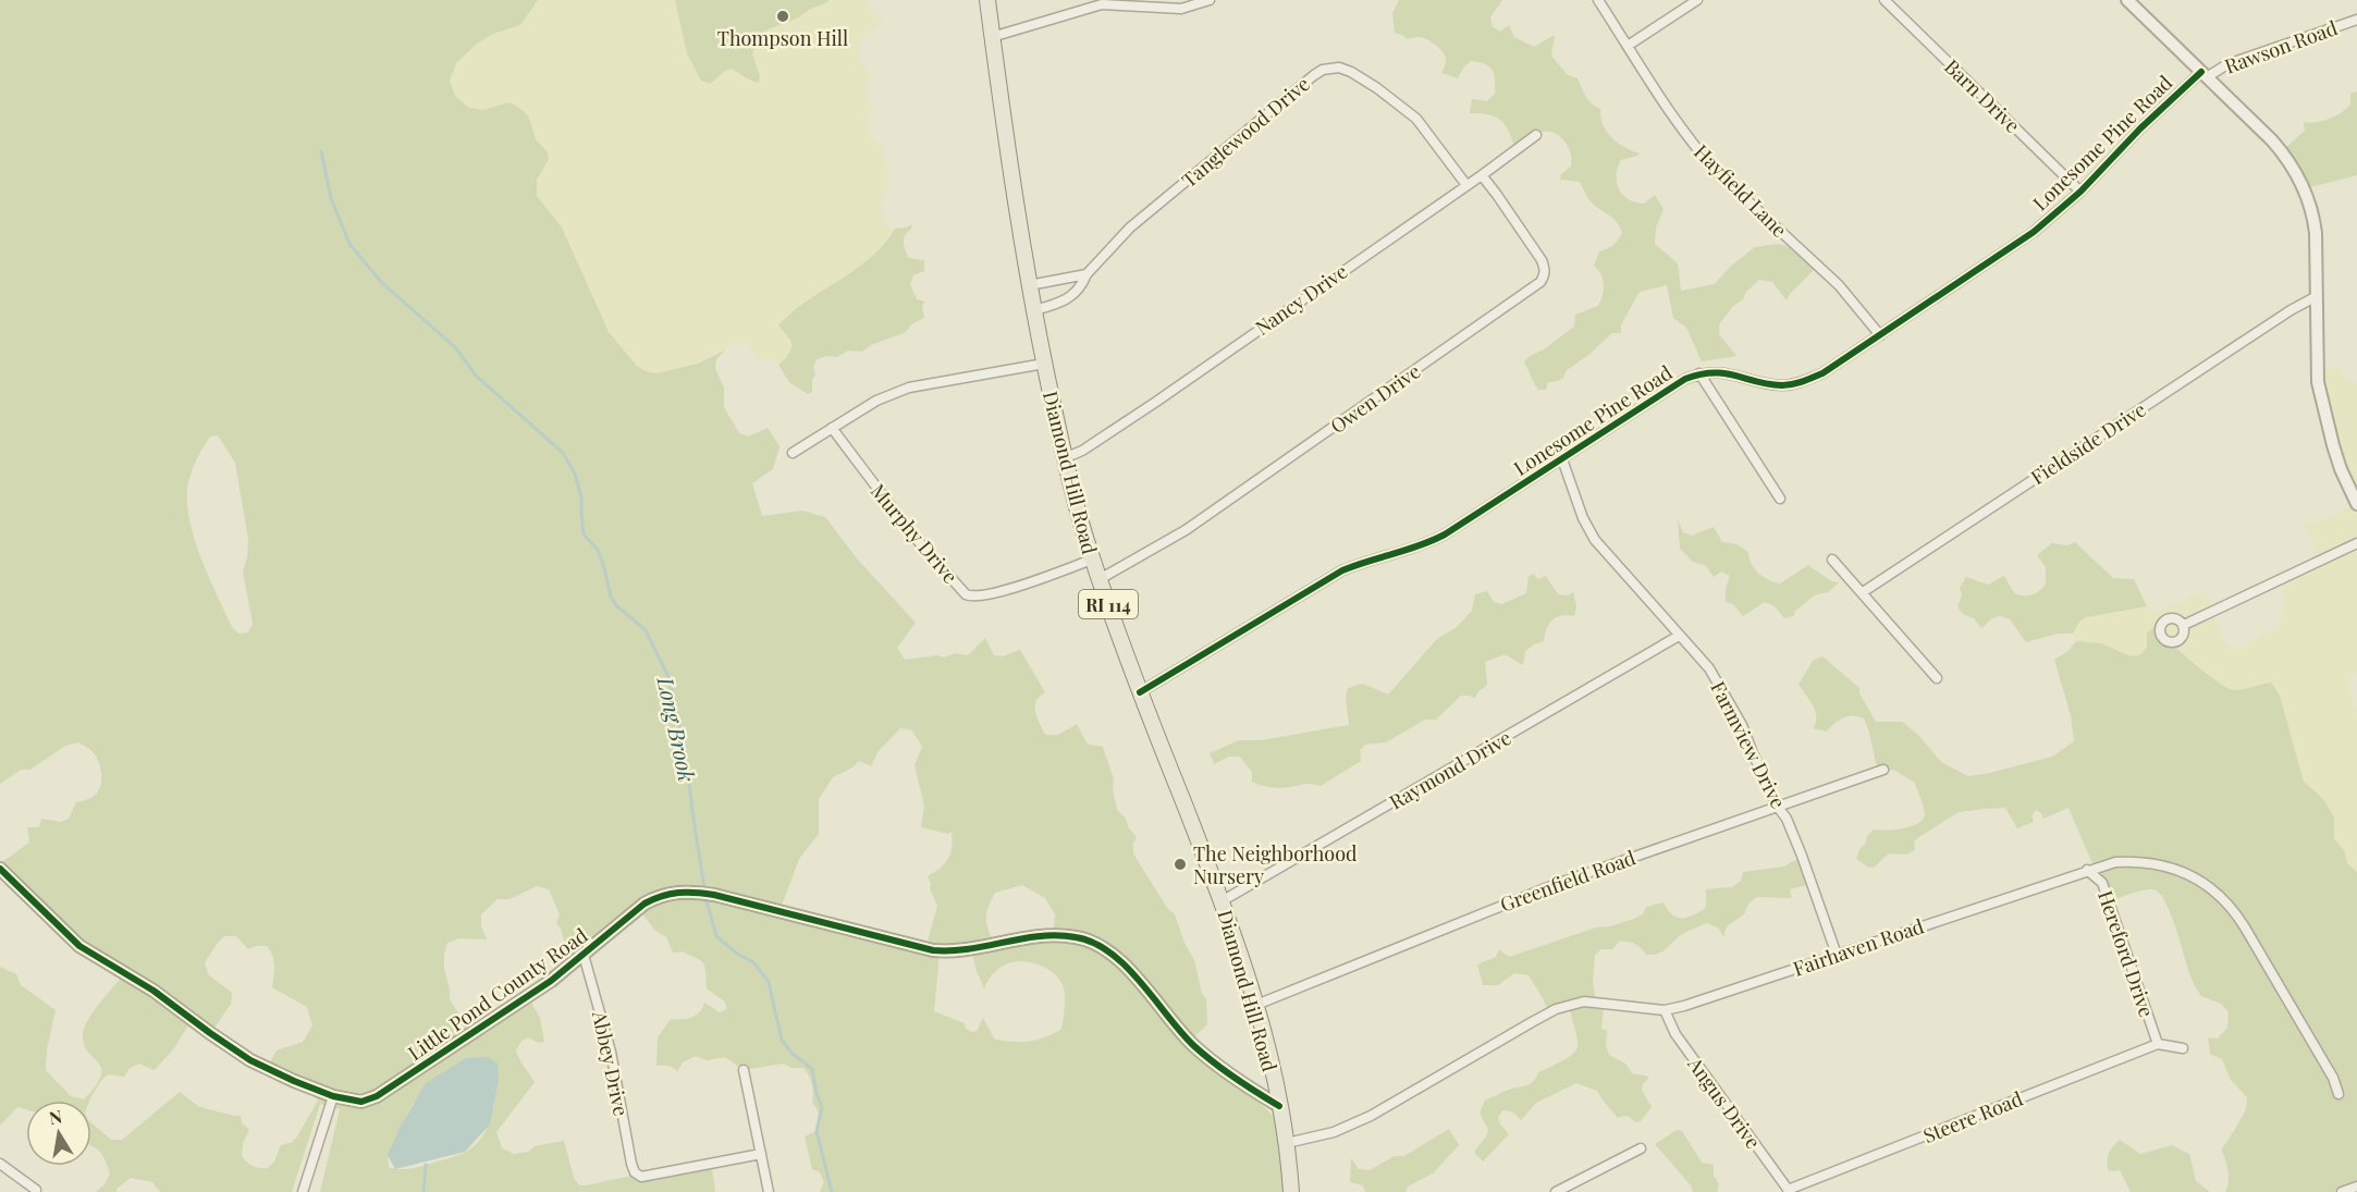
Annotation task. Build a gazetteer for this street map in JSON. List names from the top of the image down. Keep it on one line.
{"streets":{"main road":["Diamond Hill Road","RI 114"],"street":["Rawson Road","Barn Drive","Tanglewood Drive","Lonesome Pine Road","Hayfield Lane","Nancy Drive","Owen Drive","Fieldside Drive","Murphy Drive","Farmview Drive","Raymond Drive","Greenfield Road","Fairhaven Road","Hereford Drive","Little Pond County Road","Abbey Drive","Angus Drive","Steere Road"]},"crossings":[["Rawson Road","Lonesome Pine Road"],["Barn Drive","Lonesome Pine Road"],["Tanglewood Drive","Nancy Drive"],["Tanglewood Drive","Diamond Hill Road"],["Lonesome Pine Road","Hayfield Lane"],["Lonesome Pine Road","Diamond Hill Road"],["Lonesome Pine Road","Farmview Drive"],["Nancy Drive","Owen Drive"],["Nancy Drive","Diamond Hill Road"],["Owen Drive","Diamond Hill Road"],["Diamond Hill Road","Murphy Drive"],["Diamond Hill Road","Raymond Drive"],["Diamond Hill Road","Greenfield Road"],["Diamond Hill Road","Fairhaven Road"],["Diamond Hill Road","Little Pond County Road"],["Farmview Drive","Raymond Drive"],["Farmview Drive","Greenfield Road"],["Farmview Drive","Fairhaven Road"],["Fairhaven Road","Hereford Drive"],["Fairhaven Road","Angus Drive"],["Hereford Drive","Steere Road"],["Little Pond County Road","Abbey Drive"],["Angus Drive","Steere Road"]],"water":["Long Brook"],"places":["Thompson Hill","The Neighborhood Nursery"],"north":"top"}
